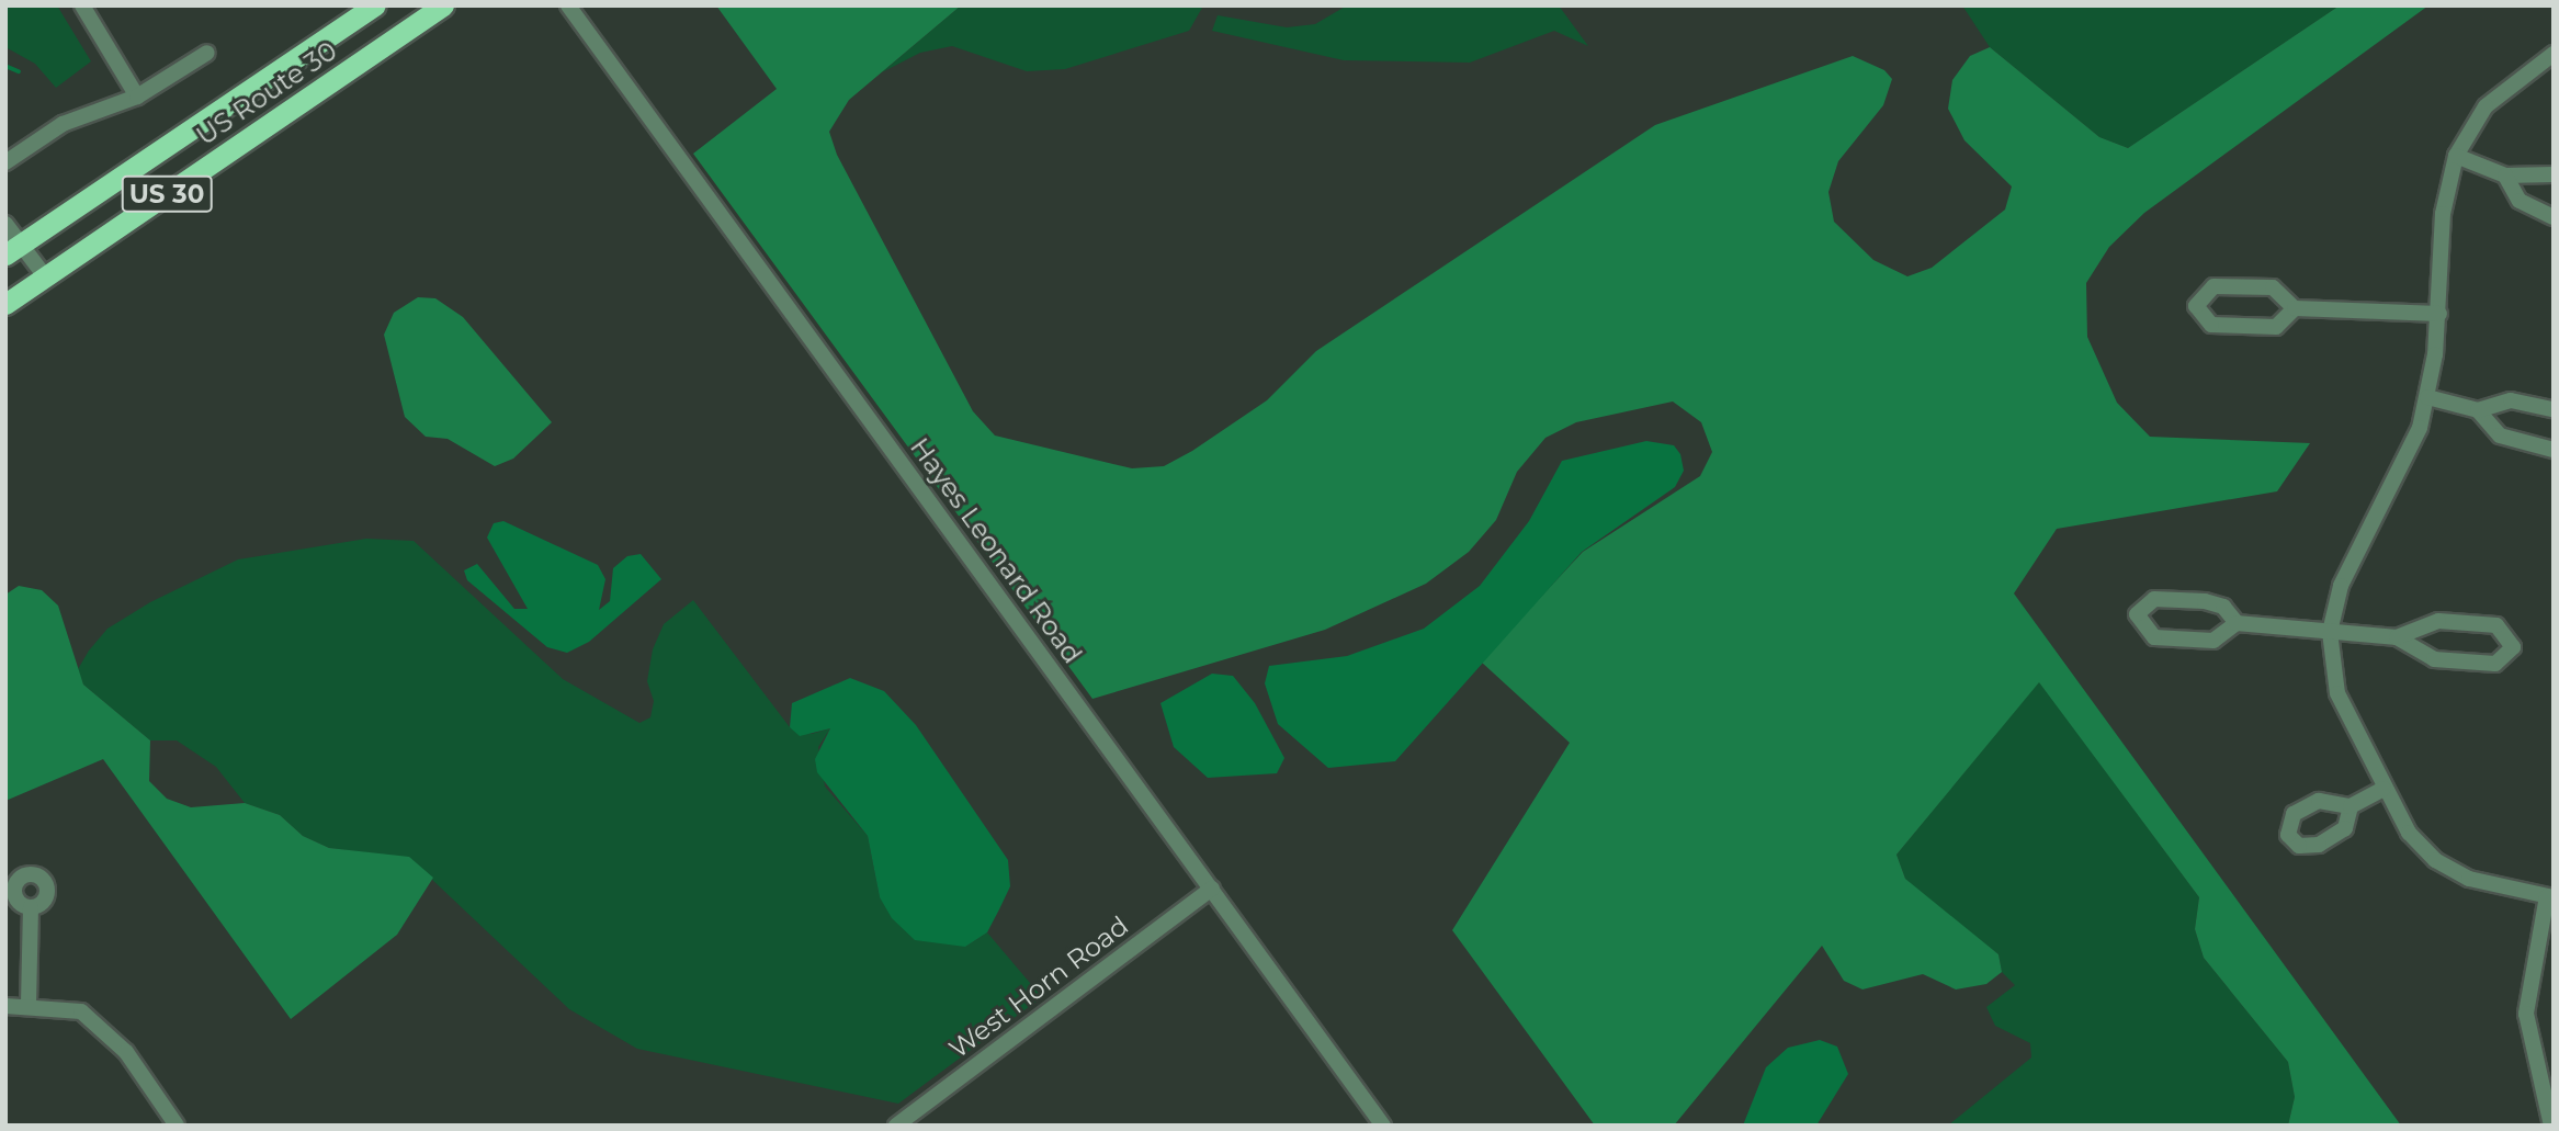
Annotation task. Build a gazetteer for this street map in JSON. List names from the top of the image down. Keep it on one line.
{"streets":{"highway":["US Route 30","US 30"],"street":["Hayes Leonard Road","West Horn Road"]},"crossings":[["Hayes Leonard Road","West Horn Road"]]}
